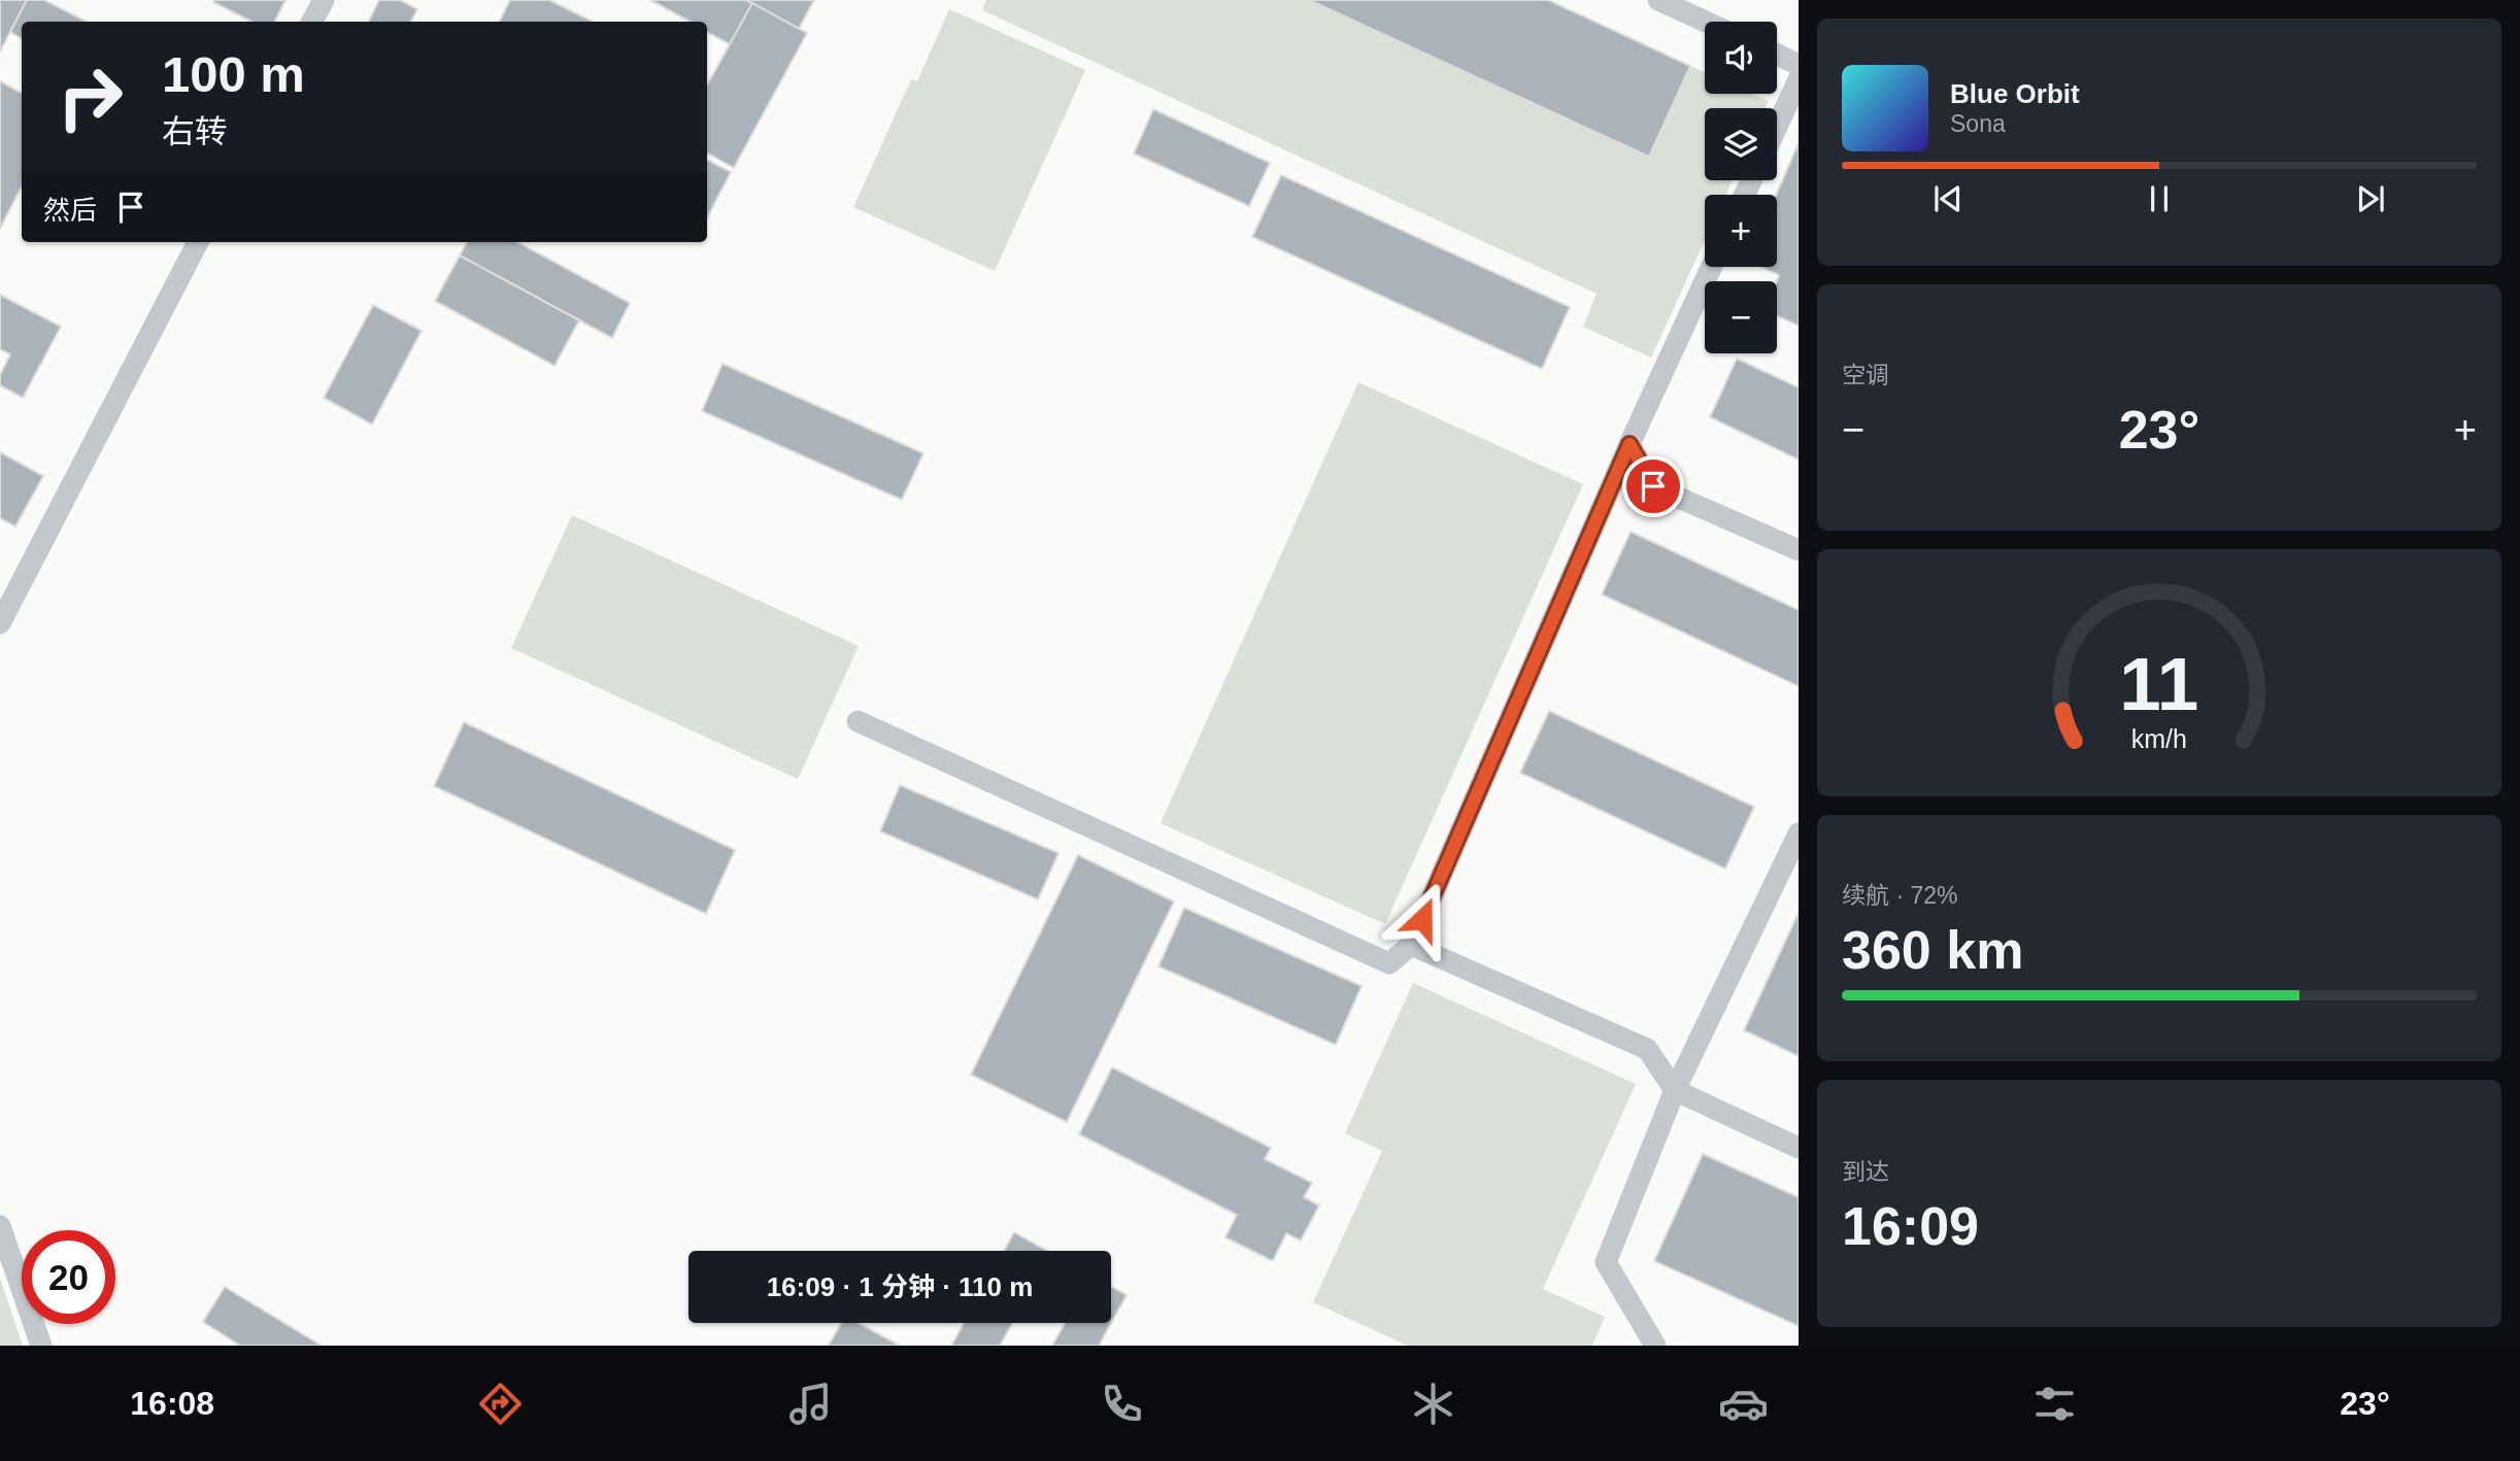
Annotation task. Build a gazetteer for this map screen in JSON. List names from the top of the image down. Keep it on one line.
{"page":{"map_buttons":["+","−"],"turn":["100 m","右转"],"song":["Blue Orbit","Sona"],"then":"然后","tile":["空调",["续航 · 72%","360 km"],["到达","16:09"]],"heat":["−","23°","+"],"limit":"20","trip":"16:09 · 1 分钟 · 110 m","tabs":["16:08","23°"],"gauge":["11","km/h"]}}
